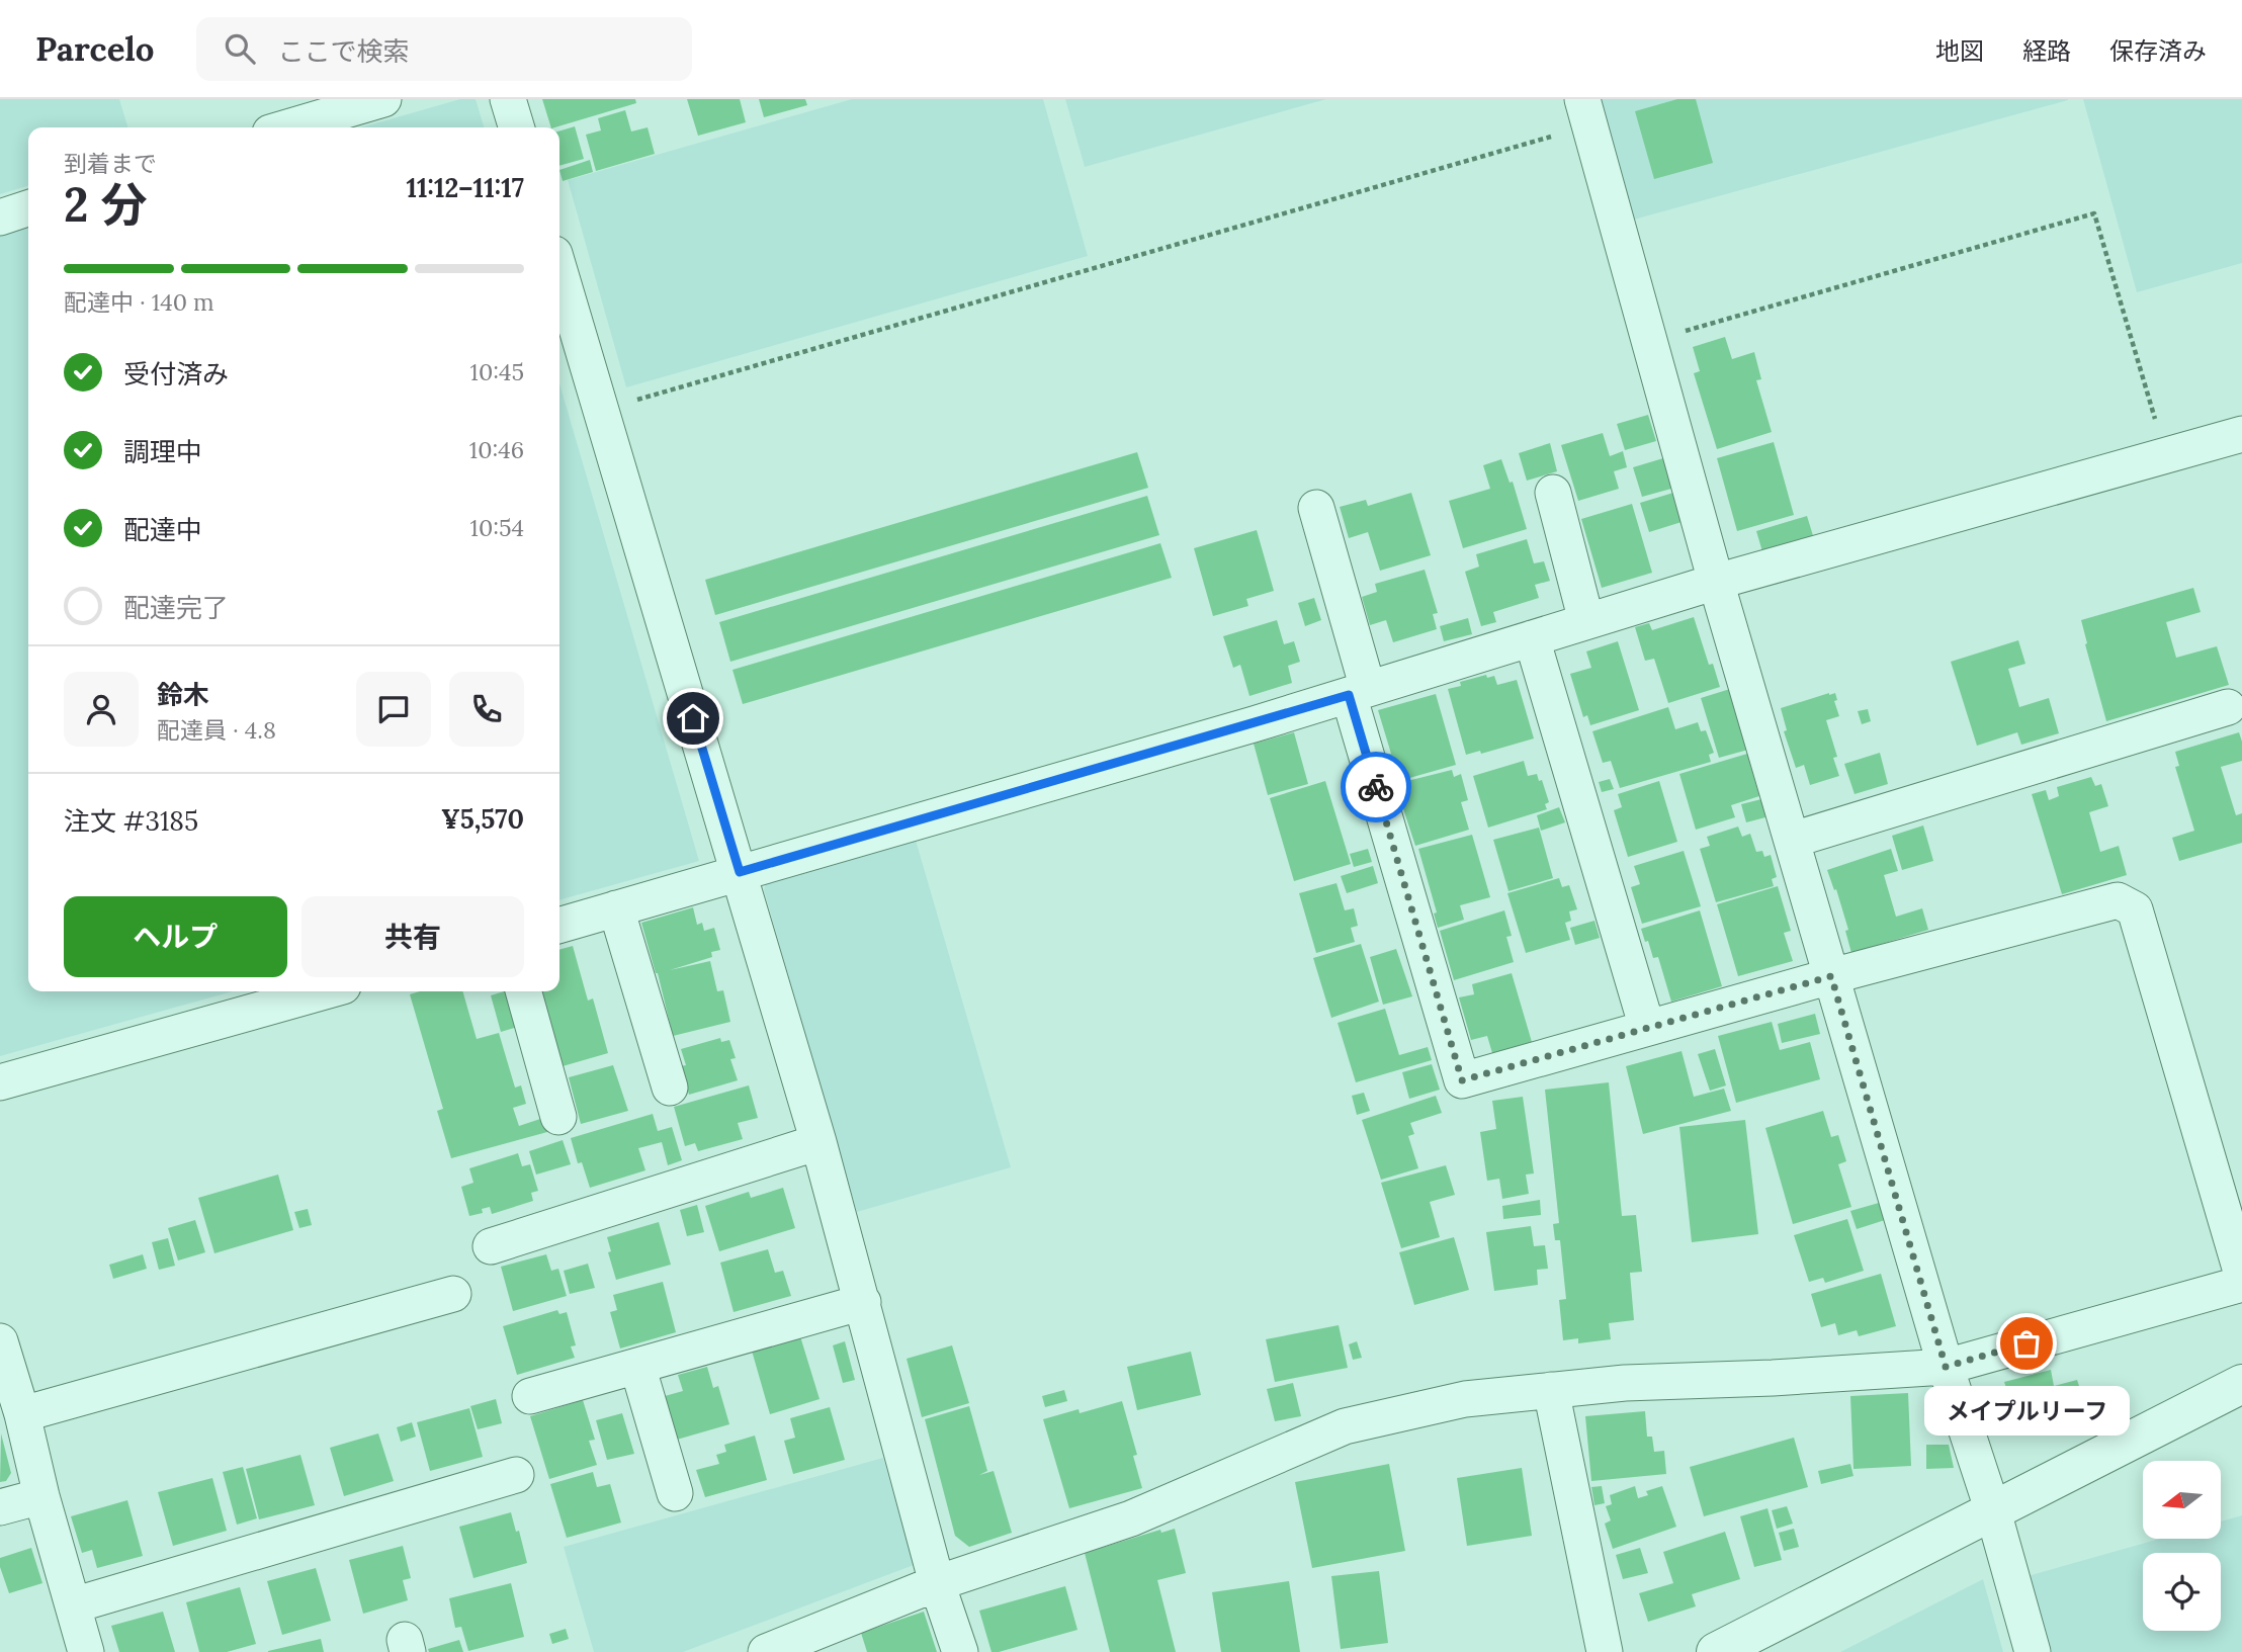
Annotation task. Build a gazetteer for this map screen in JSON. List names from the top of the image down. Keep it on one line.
{"places":["メイプルリーフ"],"north":"left","page":{"header":"Parcelo","search":"ここで検索","nav":["地図","経路","保存済み"],"heading":["2 分","到着まで","11:12–11:17"],"panel":["鈴木","配達員 · 4.8","注文 #3185","¥5,570"],"bar":"配達中 · 140 m","list":[["受付済み","10:45"],["調理中","10:46"],["配達中","10:54"],"配達完了"],"buttons":["ヘルプ","共有"],"bubble":"メイプルリーフ"}}
